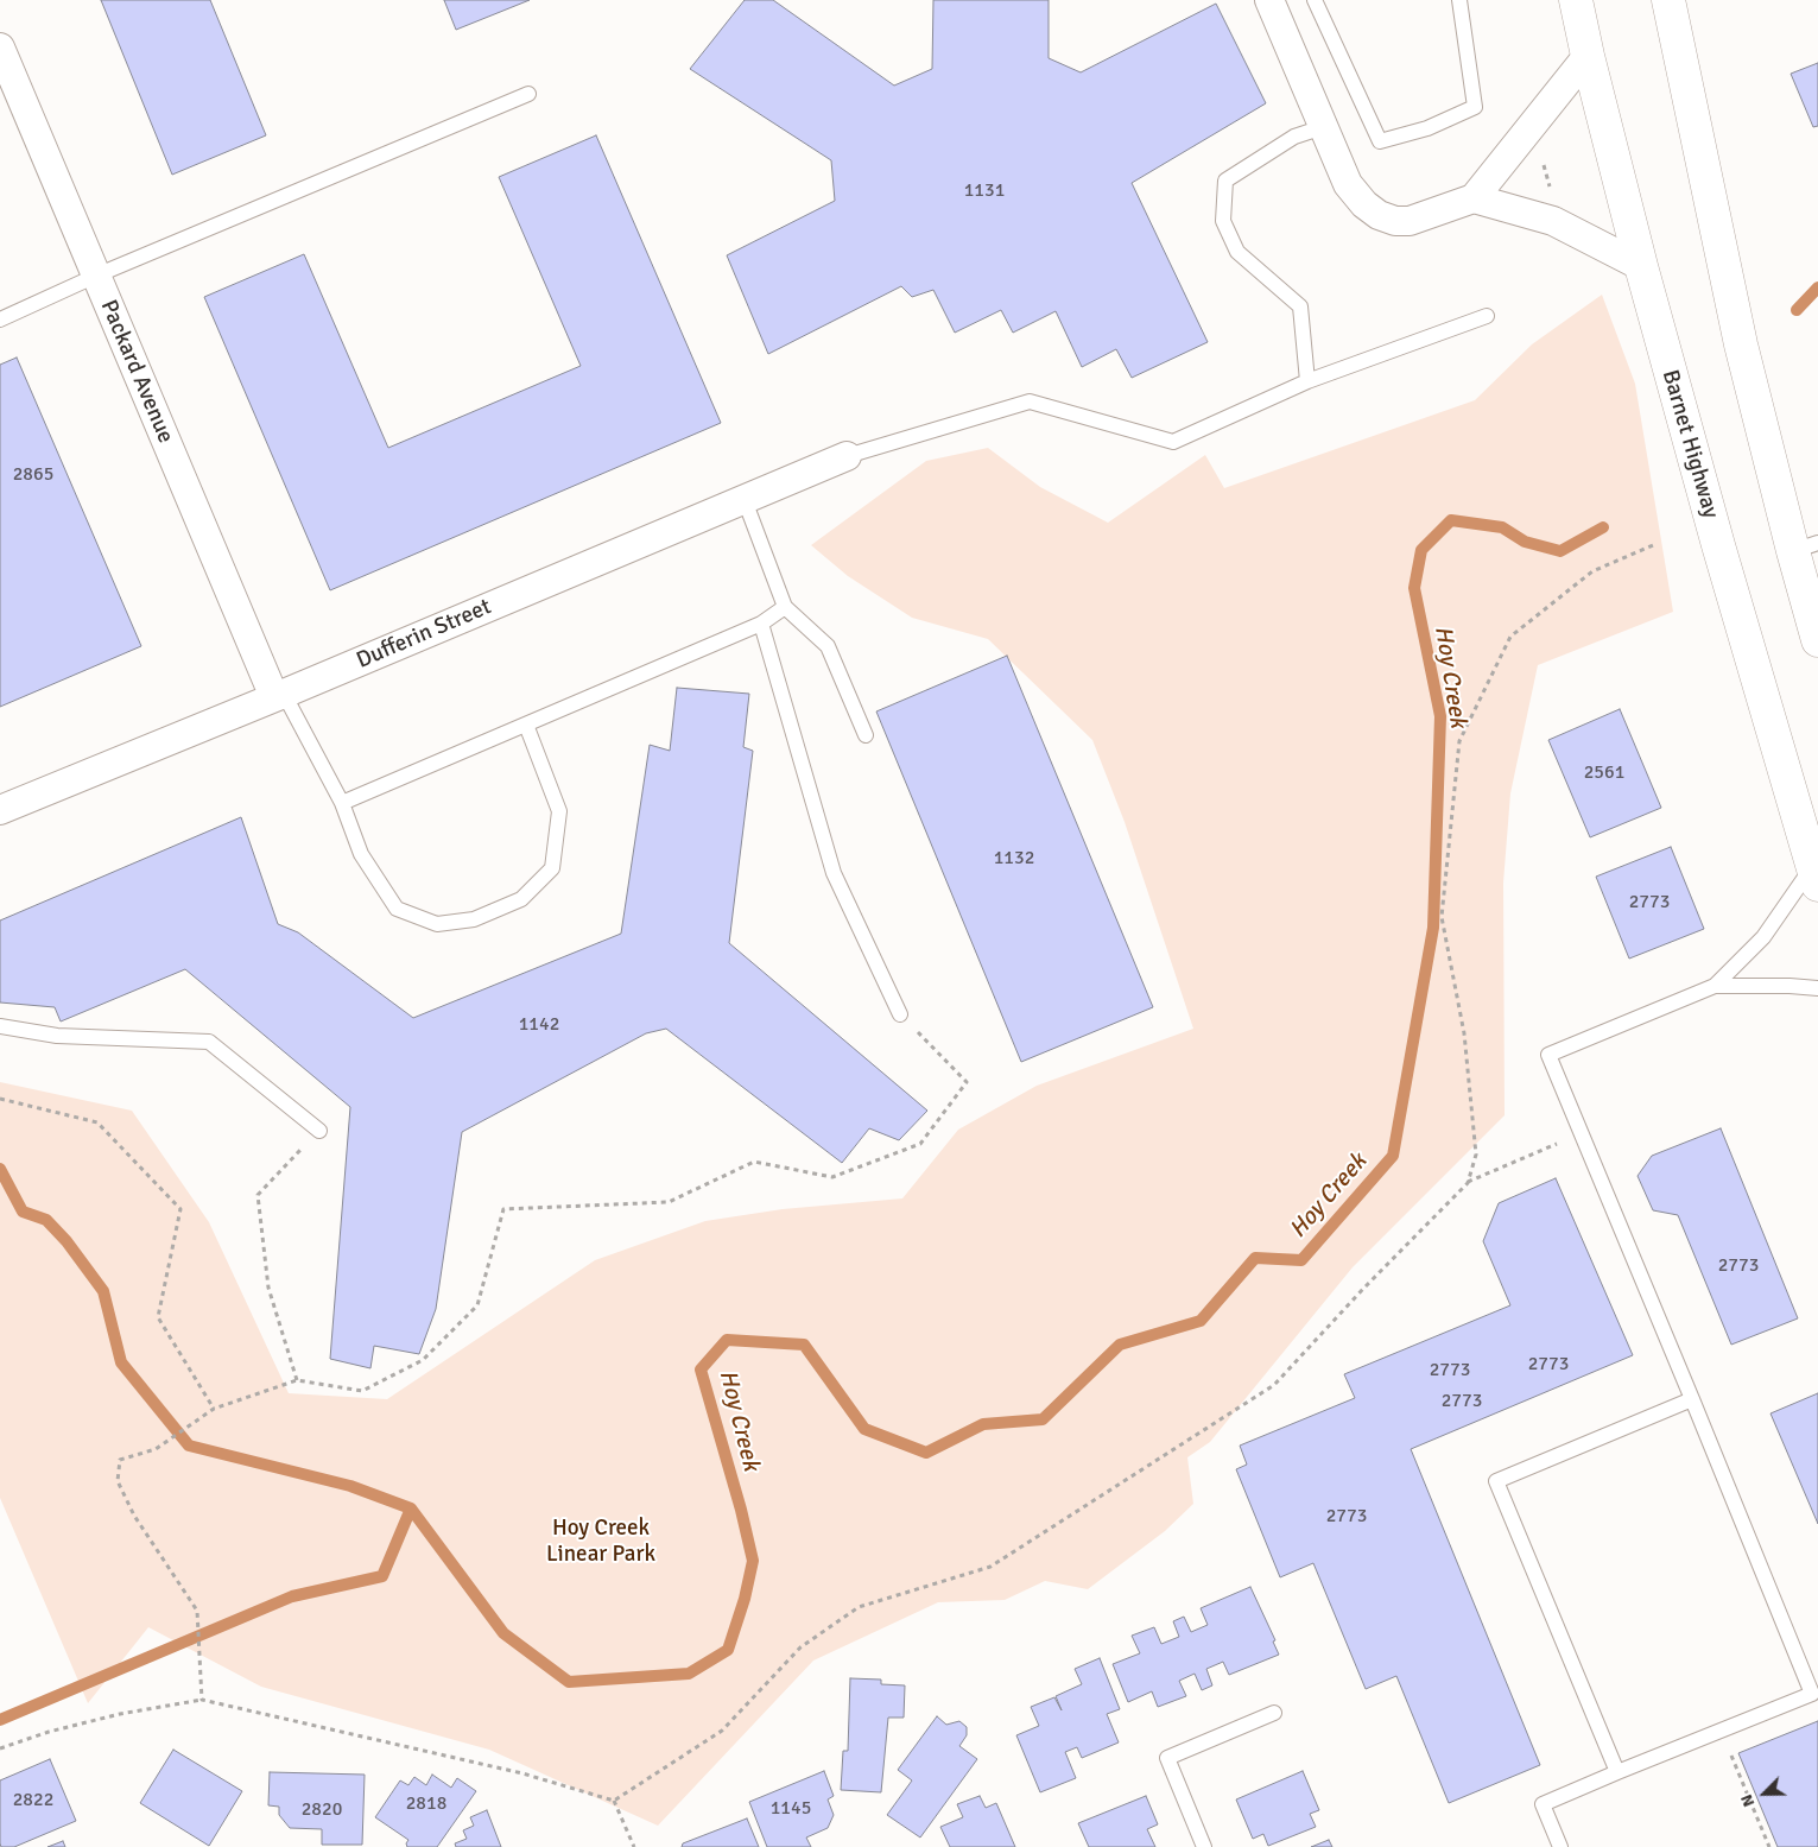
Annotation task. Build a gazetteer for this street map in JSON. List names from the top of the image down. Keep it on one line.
{"streets":{"main road":["Barnet Highway"],"street":["Packard Avenue","Dufferin Street"]},"crossings":[["Packard Avenue","Dufferin Street"]],"water":["Hoy Creek"],"parks":["Hoy Creek Linear Park"],"house_numbers":["1131","2865","2561","1132","2773","1142","2773","2773","2773","2773","2773","2822","2818","1145","2820"],"north":"bottom left"}
